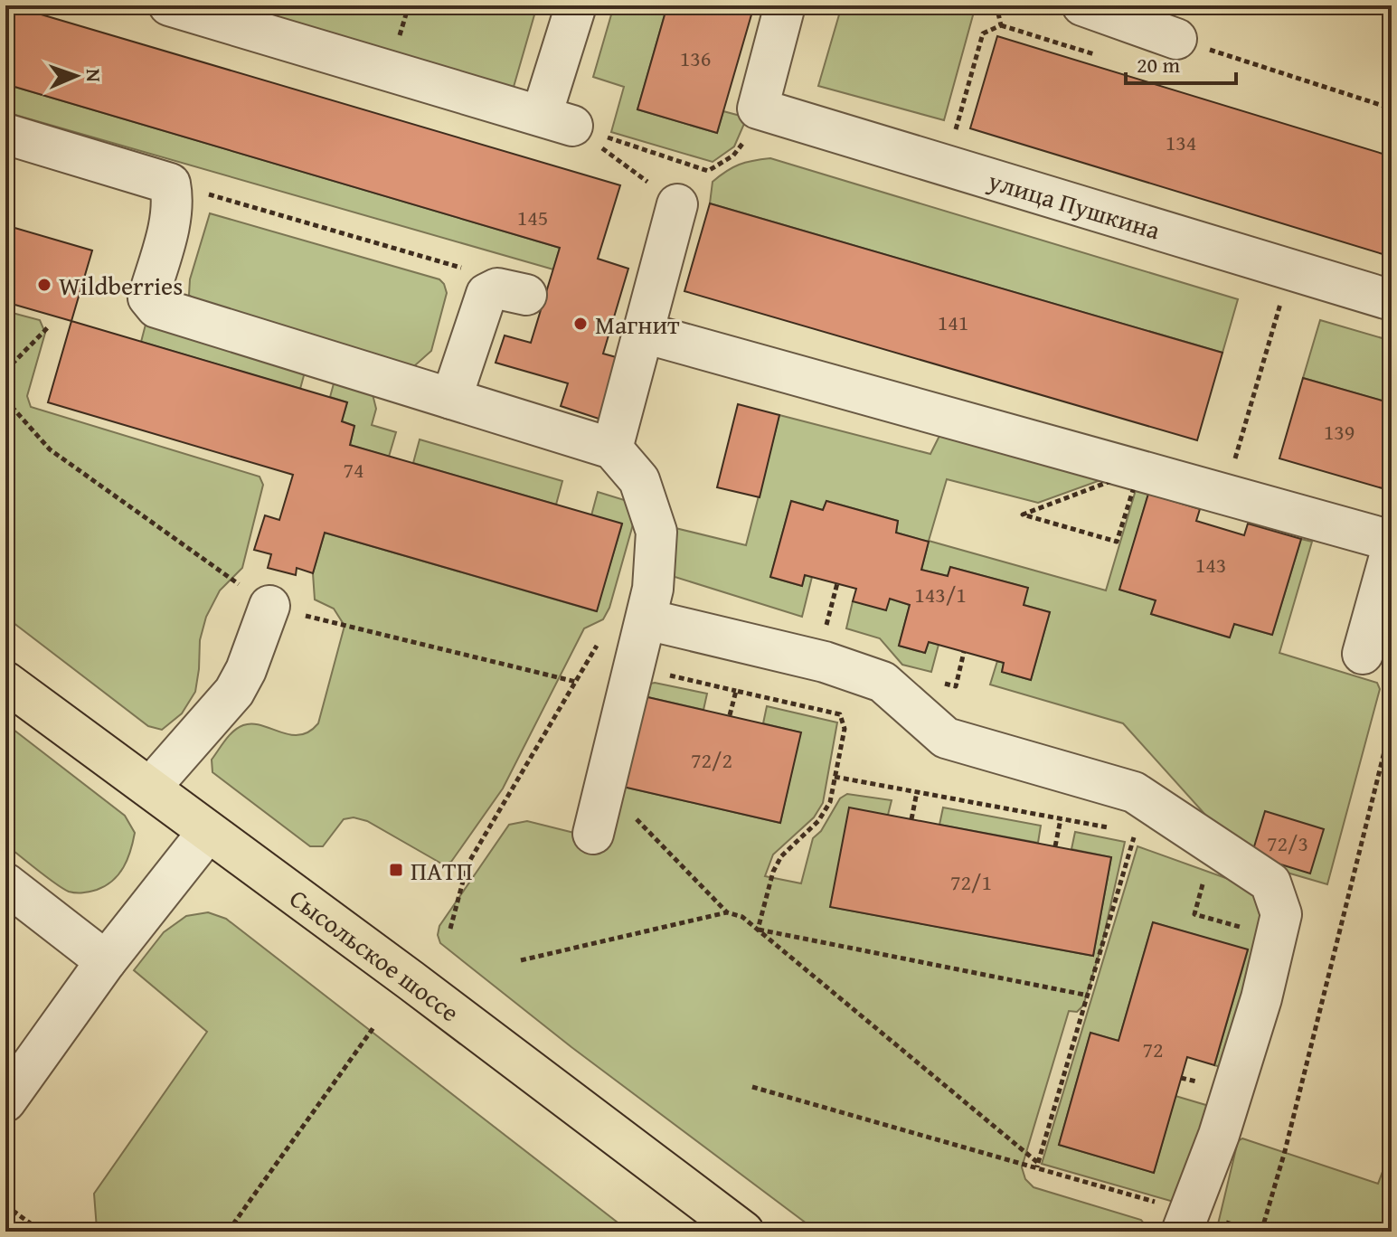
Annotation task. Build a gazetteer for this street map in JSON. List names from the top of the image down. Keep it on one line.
{"streets":{"main road":["Сысольское шоссе"],"street":["улица Пушкина"]},"places":{"other":["Wildberries","Магнит"],"transit":["ПАТП"]},"house_numbers":["136","134","145","141","139","74","143","143/1","72/2","72/3","72/1","72"],"scale_bar":"20 m","north":"right"}
